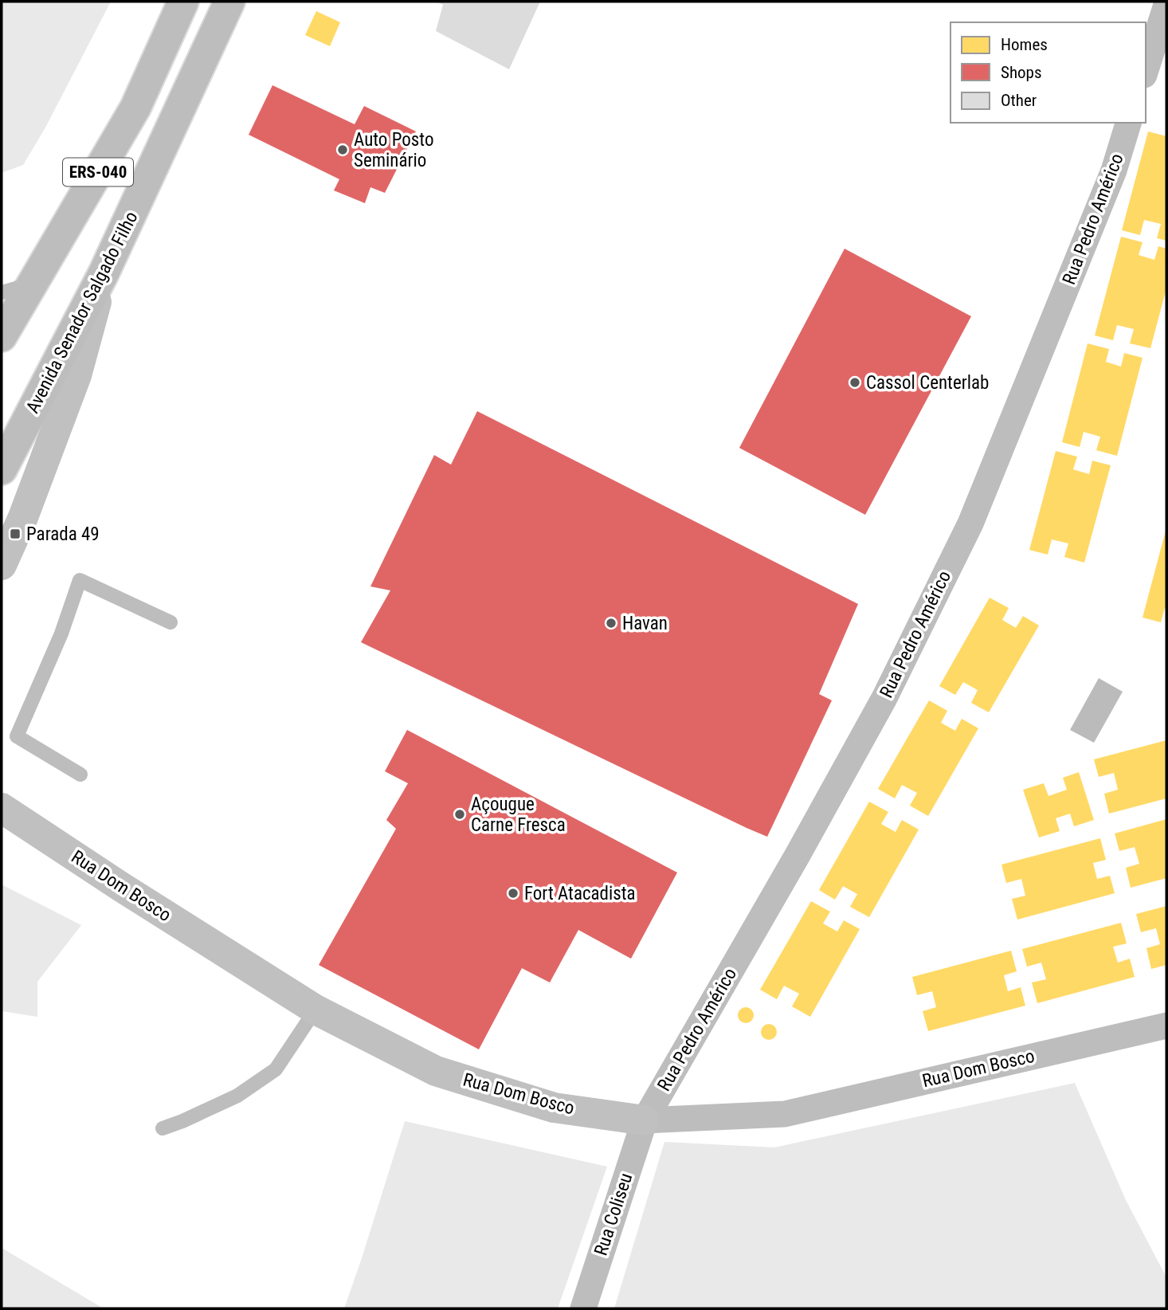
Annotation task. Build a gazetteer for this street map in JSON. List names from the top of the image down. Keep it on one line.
{"streets":{"main road":["ERS-040","Avenida Senador Salgado Filho"],"street":["Rua Pedro Américo","Rua Dom Bosco","Rua Coliseu"]},"crossings":[["Rua Pedro Américo","Rua Dom Bosco"],["Rua Pedro Américo","Rua Coliseu"],["Rua Dom Bosco","Rua Coliseu"]],"places":{"other":["Auto Posto Seminário","Cassol Centerlab","Havan","Açougue Carne Fresca","Fort Atacadista"],"transit":["Parada 49"]},"legend":["Homes","Shops","Other"]}
